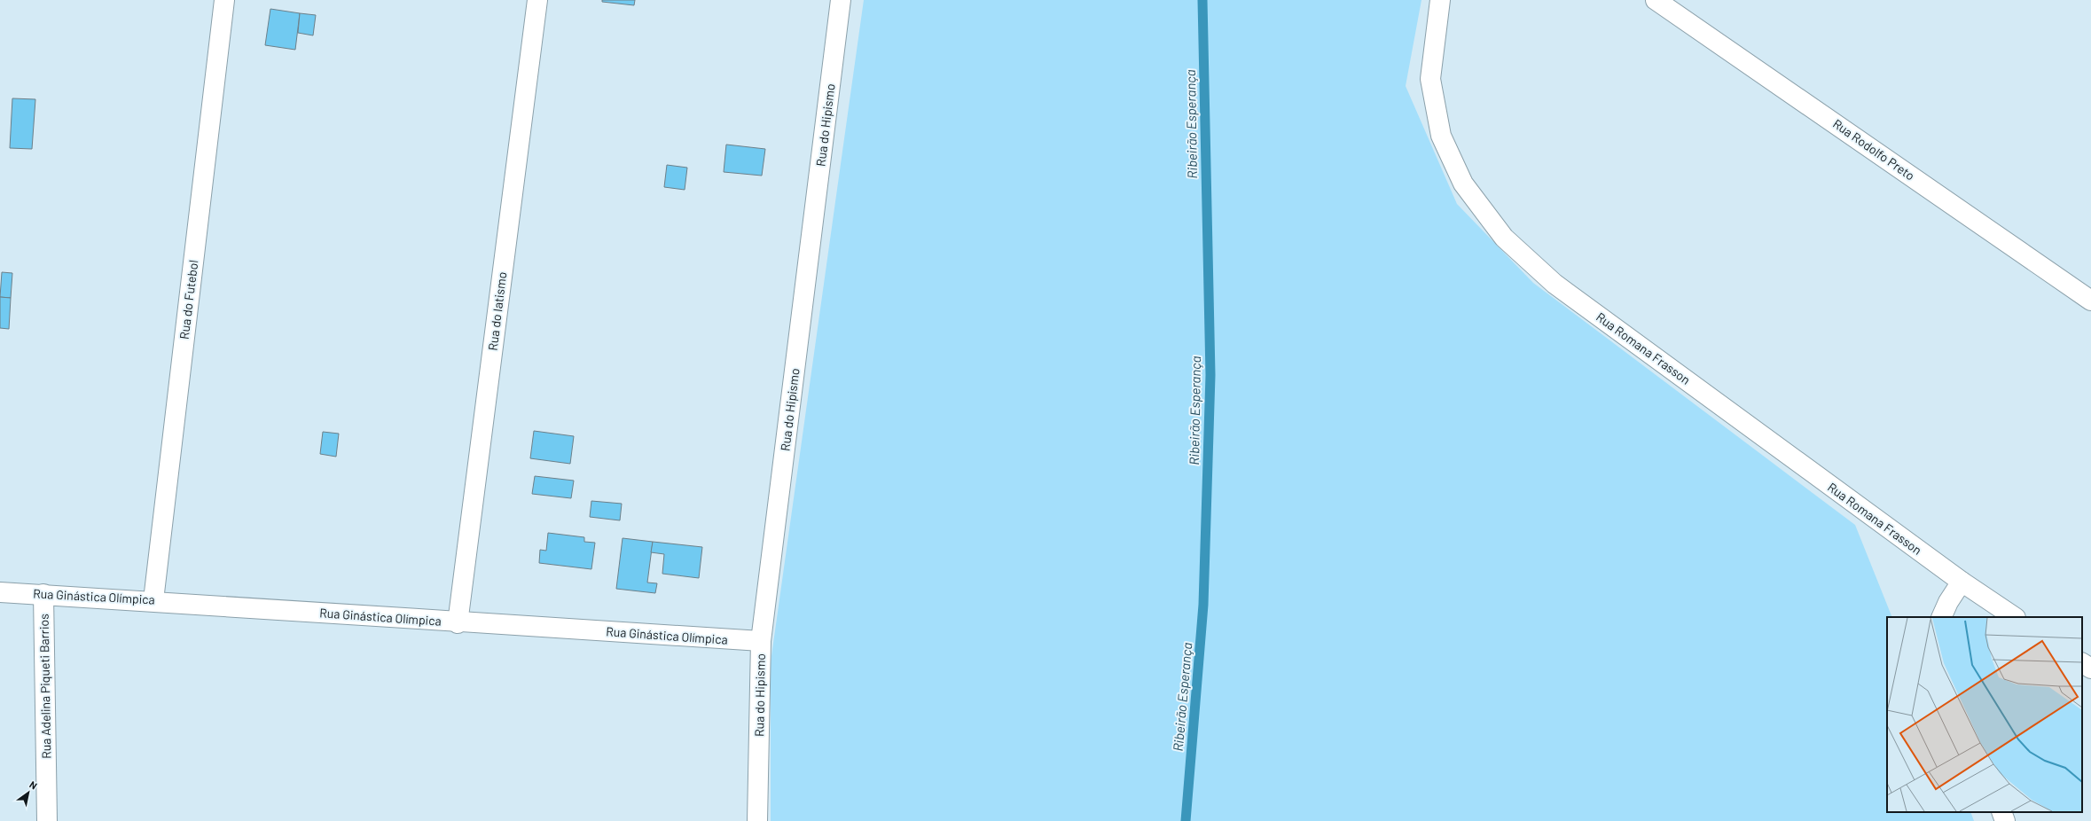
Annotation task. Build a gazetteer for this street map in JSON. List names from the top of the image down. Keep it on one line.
{"streets":{"street":["Rua do Hipismo","Rua Rodolfo Preto","Rua do Futebol","Rua do Iatismo","Rua Romana Frasson","Rua Ginástica Olímpica","Rua Adelina Piqueti Barrios"]},"crossings":[["Rua do Hipismo","Rua Ginástica Olímpica"],["Rua do Futebol","Rua Ginástica Olímpica"],["Rua do Iatismo","Rua Ginástica Olímpica"],["Rua Ginástica Olímpica","Rua Adelina Piqueti Barrios"]],"water":["Ribeirão Esperança"],"north":"top right"}
